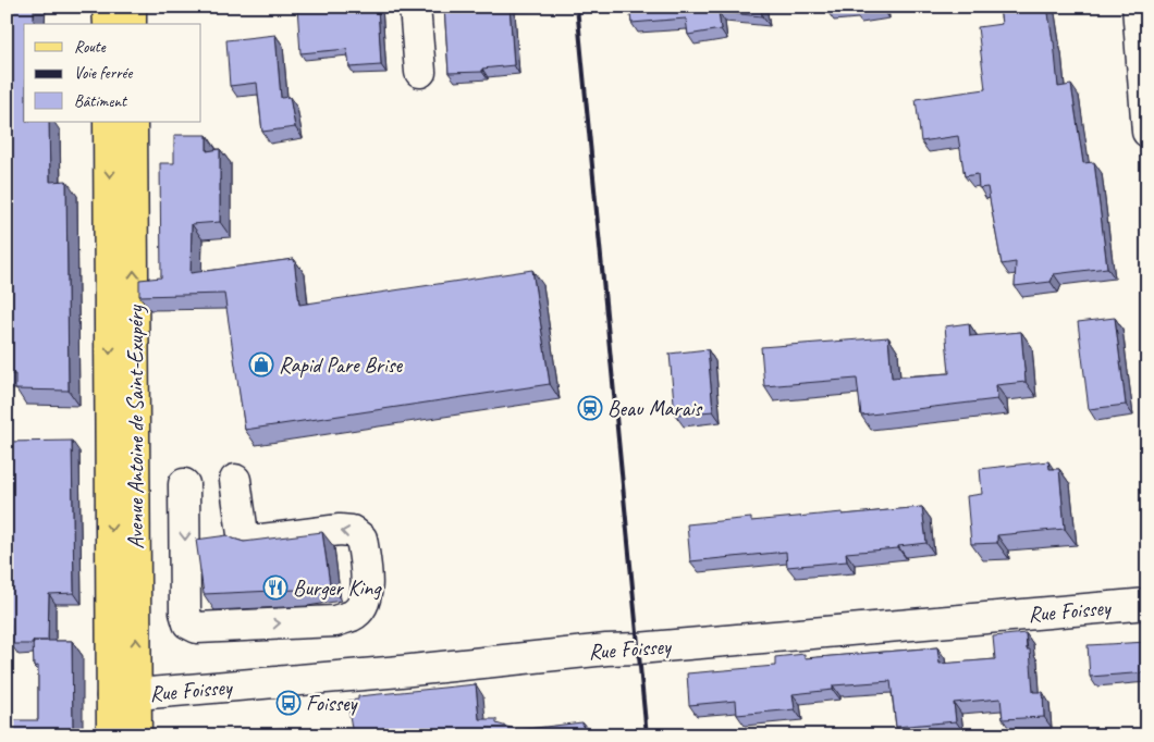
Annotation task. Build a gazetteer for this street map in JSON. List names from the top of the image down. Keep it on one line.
{"streets":{"main road":["Avenue Antoine de Saint-Exupéry"],"street":["Rue Foissey"]},"crossings":[["Avenue Antoine de Saint-Exupéry","Rue Foissey"]],"places":{"shop":["Rapid Pare Brise"],"station":["Beau Marais"],"restaurant":["Burger King"],"bus stop":["Foissey"]},"legend":["Route","Voie ferrée","Bâtiment"]}
